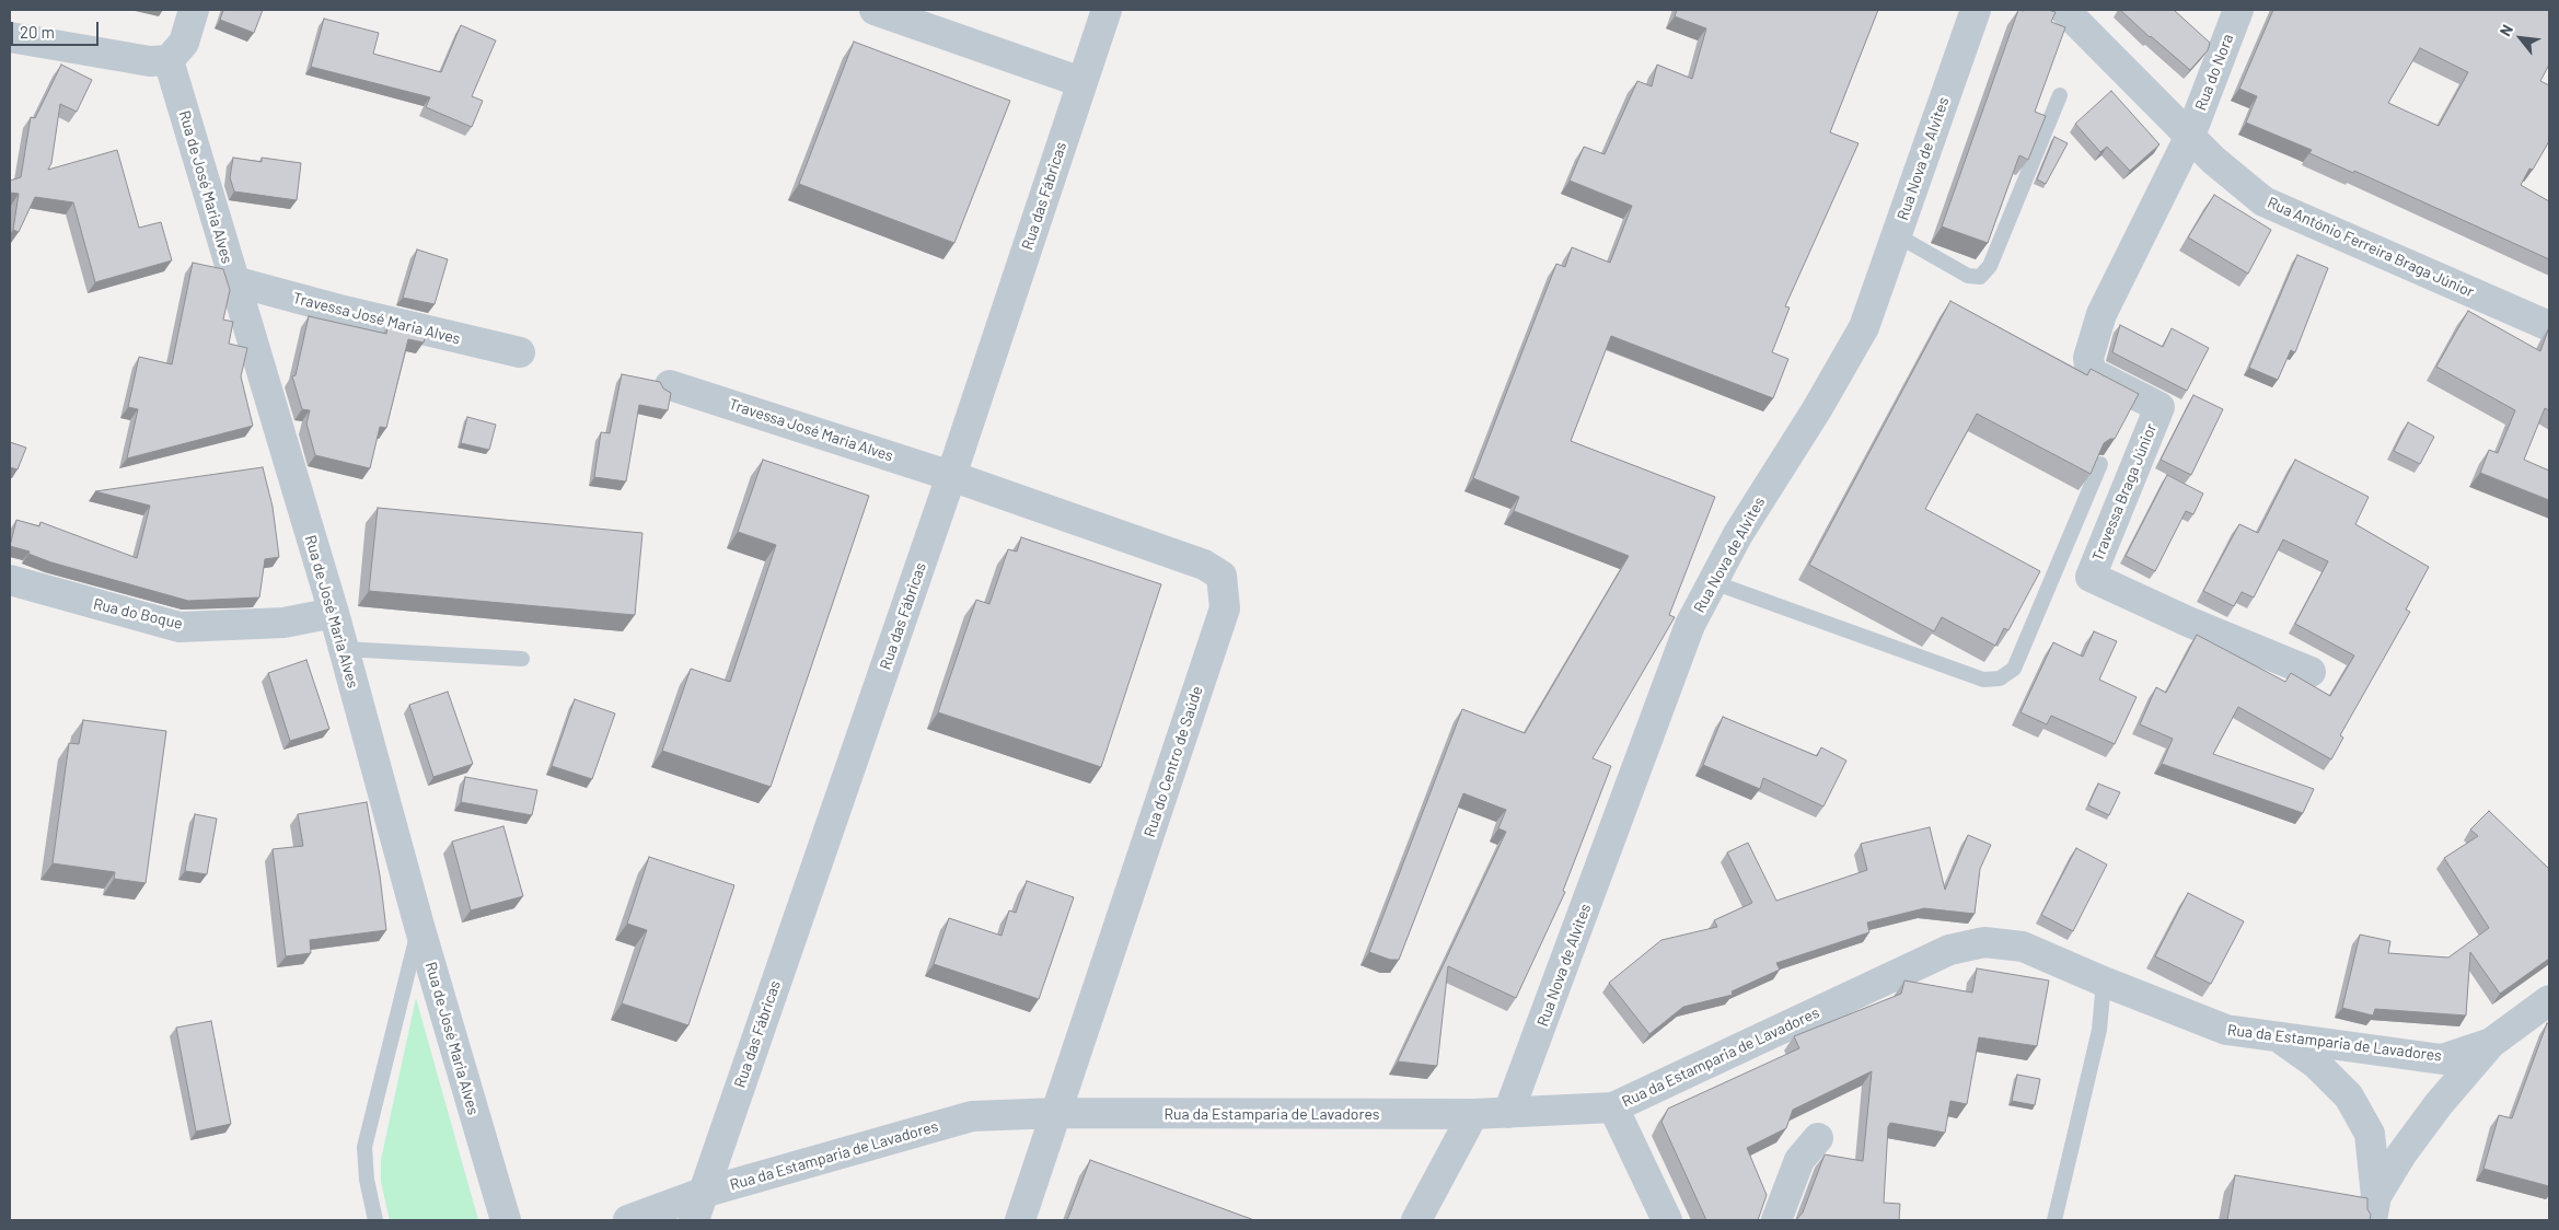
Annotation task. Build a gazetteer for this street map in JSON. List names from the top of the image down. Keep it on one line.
{"streets":{"street":["Rua do Nora","Rua Nova de Alvites","Rua de José Maria Alves","Rua das Fábricas","Rua António Ferreira Braga Júnior","Travessa José Maria Alves","Travessa Braga Júnior","Rua do Boque","Rua do Centro de Saúde","Rua da Estamparia de Lavadores"]},"crossings":[["Rua do Nora","Rua António Ferreira Braga Júnior"],["Rua do Nora","Travessa Braga Júnior"],["Rua Nova de Alvites","Rua da Estamparia de Lavadores"],["Rua de José Maria Alves","Travessa José Maria Alves"],["Rua de José Maria Alves","Rua do Boque"],["Rua das Fábricas","Travessa José Maria Alves"],["Rua das Fábricas","Rua do Centro de Saúde"],["Rua das Fábricas","Rua da Estamparia de Lavadores"],["Rua António Ferreira Braga Júnior","Travessa Braga Júnior"],["Travessa José Maria Alves","Rua do Centro de Saúde"],["Rua do Centro de Saúde","Rua da Estamparia de Lavadores"]],"scale_bar":"20 m","north":"top left"}
